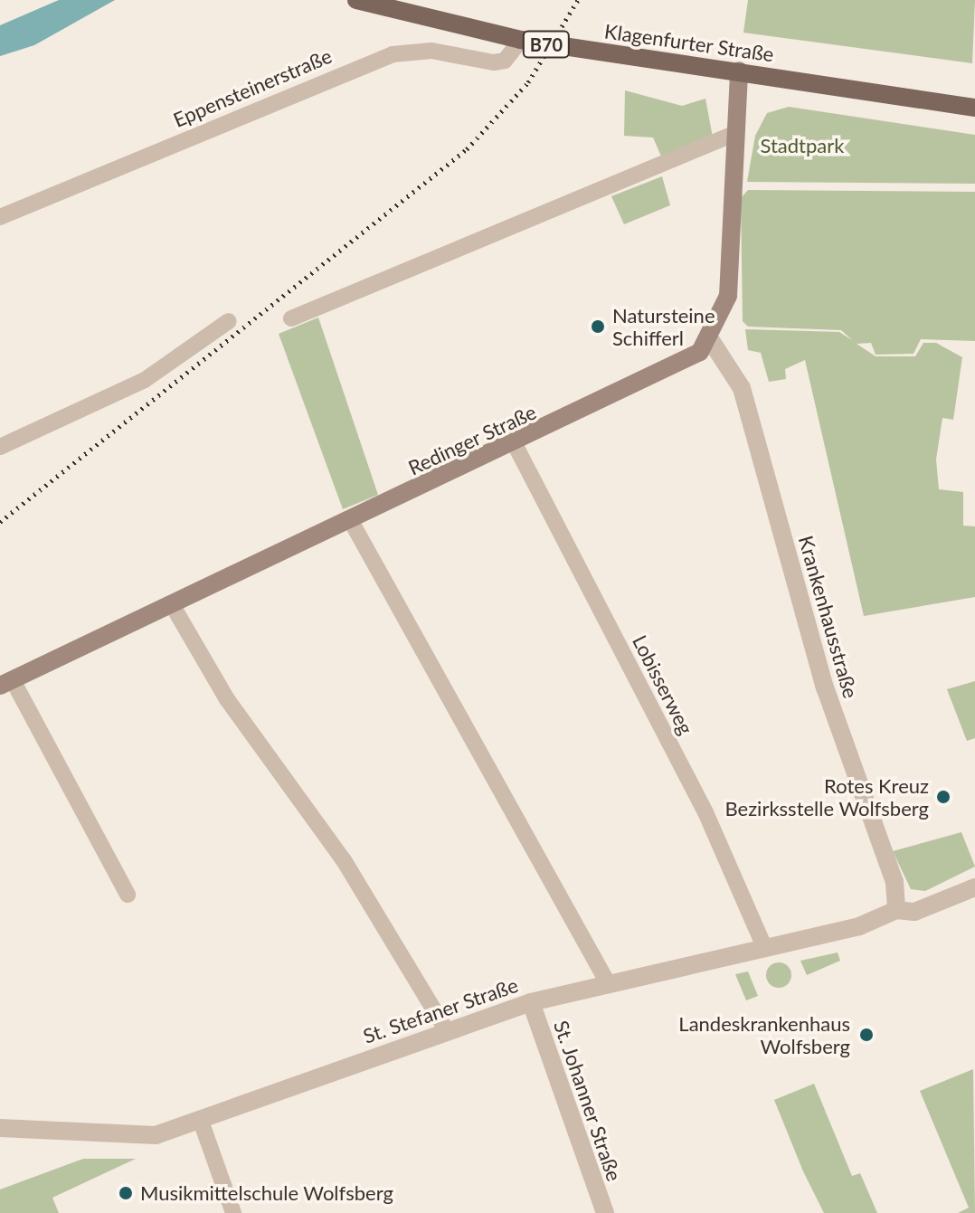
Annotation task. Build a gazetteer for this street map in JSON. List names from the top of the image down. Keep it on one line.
{"streets":{"main road":["Klagenfurter Straße","B70","Redinger Straße"],"street":["Eppensteinerstraße","Krankenhausstraße","Lobisserweg","St. Stefaner Straße","St. Johanner Straße"]},"crossings":[["Klagenfurter Straße","Eppensteinerstraße"],["Klagenfurter Straße","Redinger Straße"],["Redinger Straße","Krankenhausstraße"],["Redinger Straße","Lobisserweg"],["Krankenhausstraße","St. Stefaner Straße"],["Lobisserweg","St. Stefaner Straße"],["St. Stefaner Straße","St. Johanner Straße"]],"parks":["Stadtpark"],"places":["Natursteine Schifferl","Rotes Kreuz Bezirksstelle Wolfsberg","Landeskrankenhaus Wolfsberg","Musikmittelschule Wolfsberg"]}
